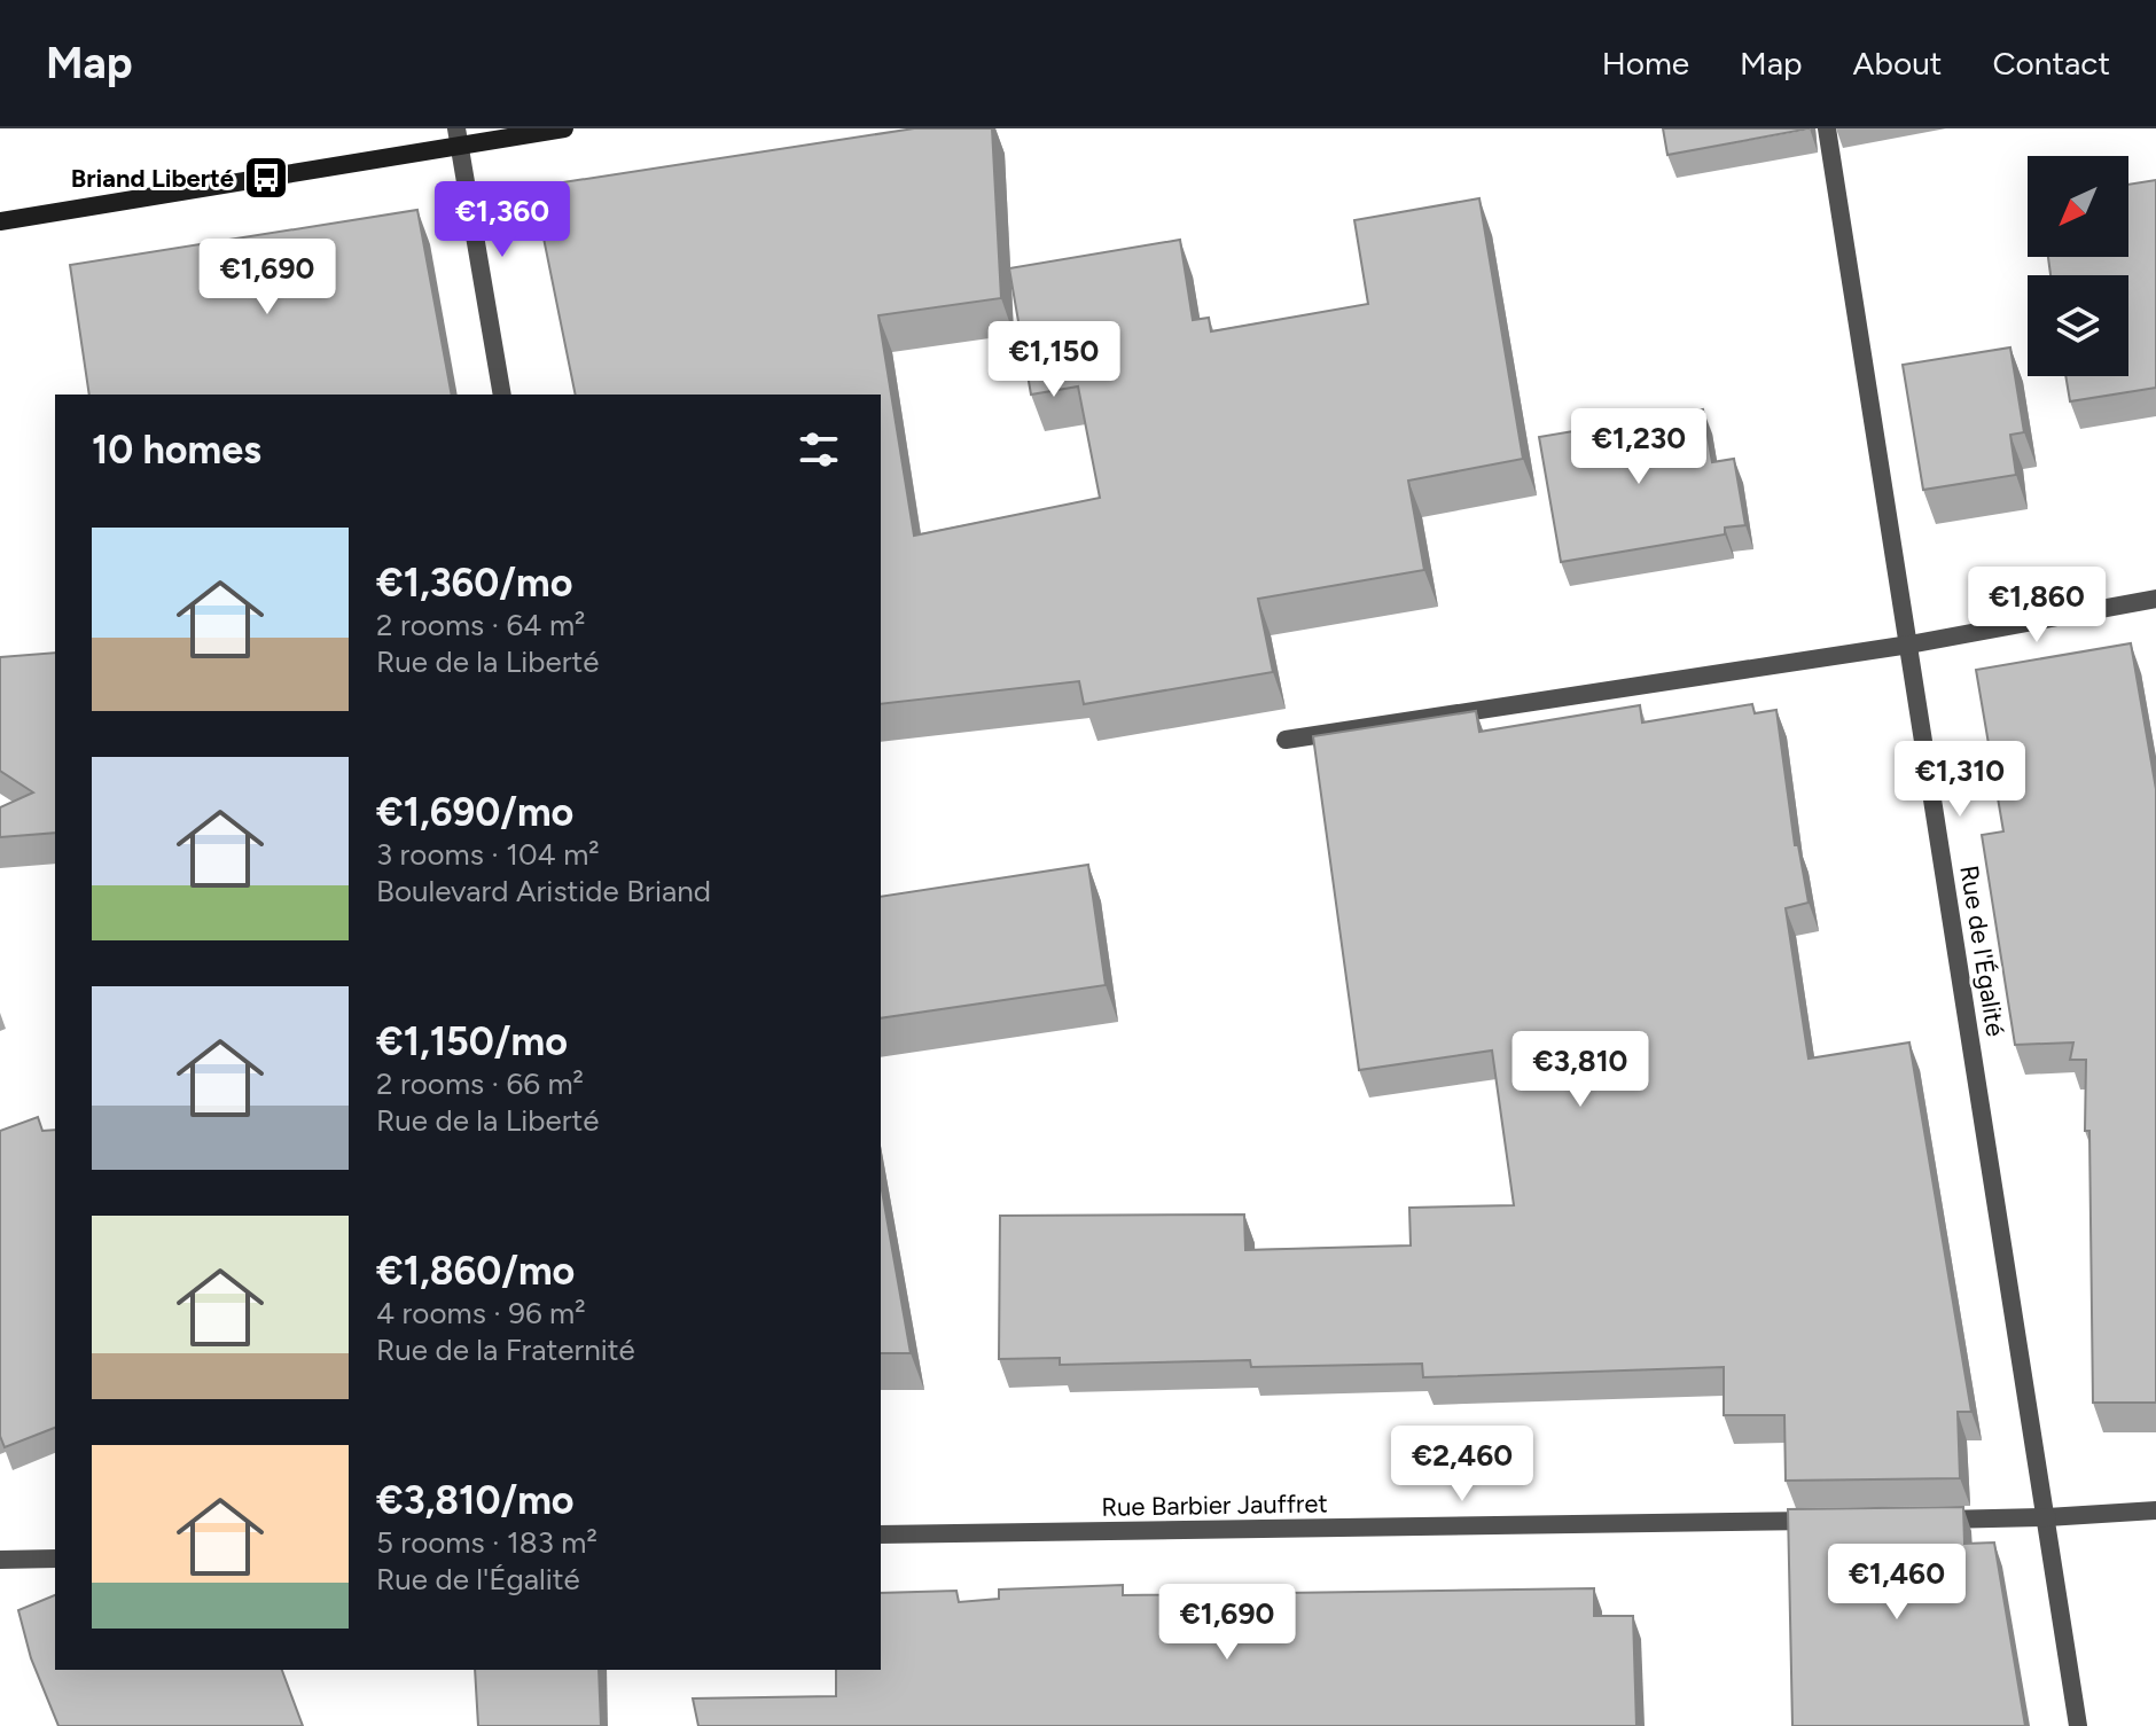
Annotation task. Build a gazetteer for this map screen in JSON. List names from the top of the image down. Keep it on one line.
{"streets":{"street":["Rue de l'Égalité","Rue Barbier Jauffret"]},"places":{"bus stop":["Briand Liberté"]},"north":"bottom left","page":{"header":"Map","nav":["Home","Map","About","Contact"],"price":["€1,360","€1,690","€1,150","€1,230","€1,860","€1,310","€3,810","€2,460","€1,460","€1,690"],"heading":"10 homes","list":[{"name":"€1,360/mo","note":"2 rooms · 64 m² · Rue de la Liberté"},{"name":"€1,690/mo","note":"3 rooms · 104 m² · Boulevard Aristide Briand"},{"name":"€1,150/mo","note":"2 rooms · 66 m² · Rue de la Liberté"},{"name":"€1,860/mo","note":"4 rooms · 96 m² · Rue de la Fraternité"},{"name":"€3,810/mo","note":"5 rooms · 183 m² · Rue de l'Égalité"}]}}
